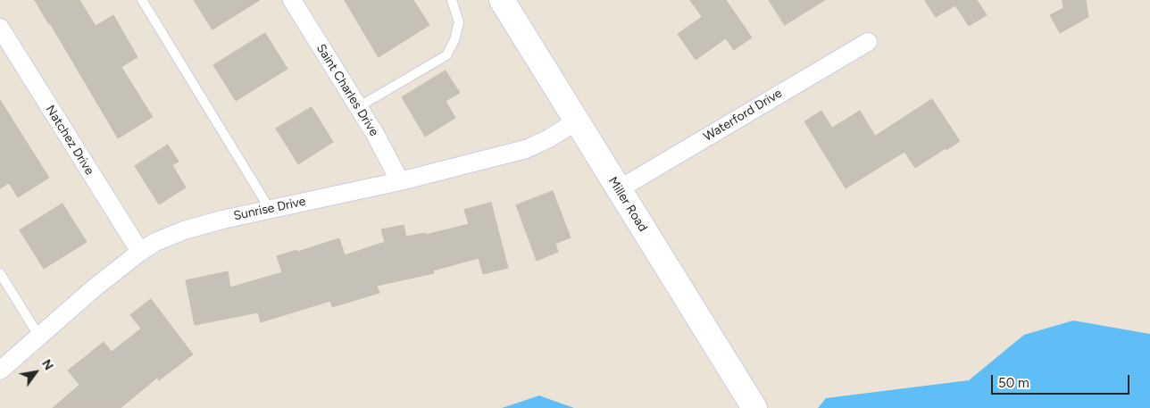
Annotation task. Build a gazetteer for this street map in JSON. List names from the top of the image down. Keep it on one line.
{"streets":{"main road":["Miller Road"],"street":["Saint Charles Drive","Waterford Drive","Natchez Drive","Sunrise Drive"]},"crossings":[["Saint Charles Drive","Sunrise Drive"],["Waterford Drive","Miller Road"],["Natchez Drive","Sunrise Drive"],["Miller Road","Sunrise Drive"]],"scale_bar":"50 m","north":"top right"}
